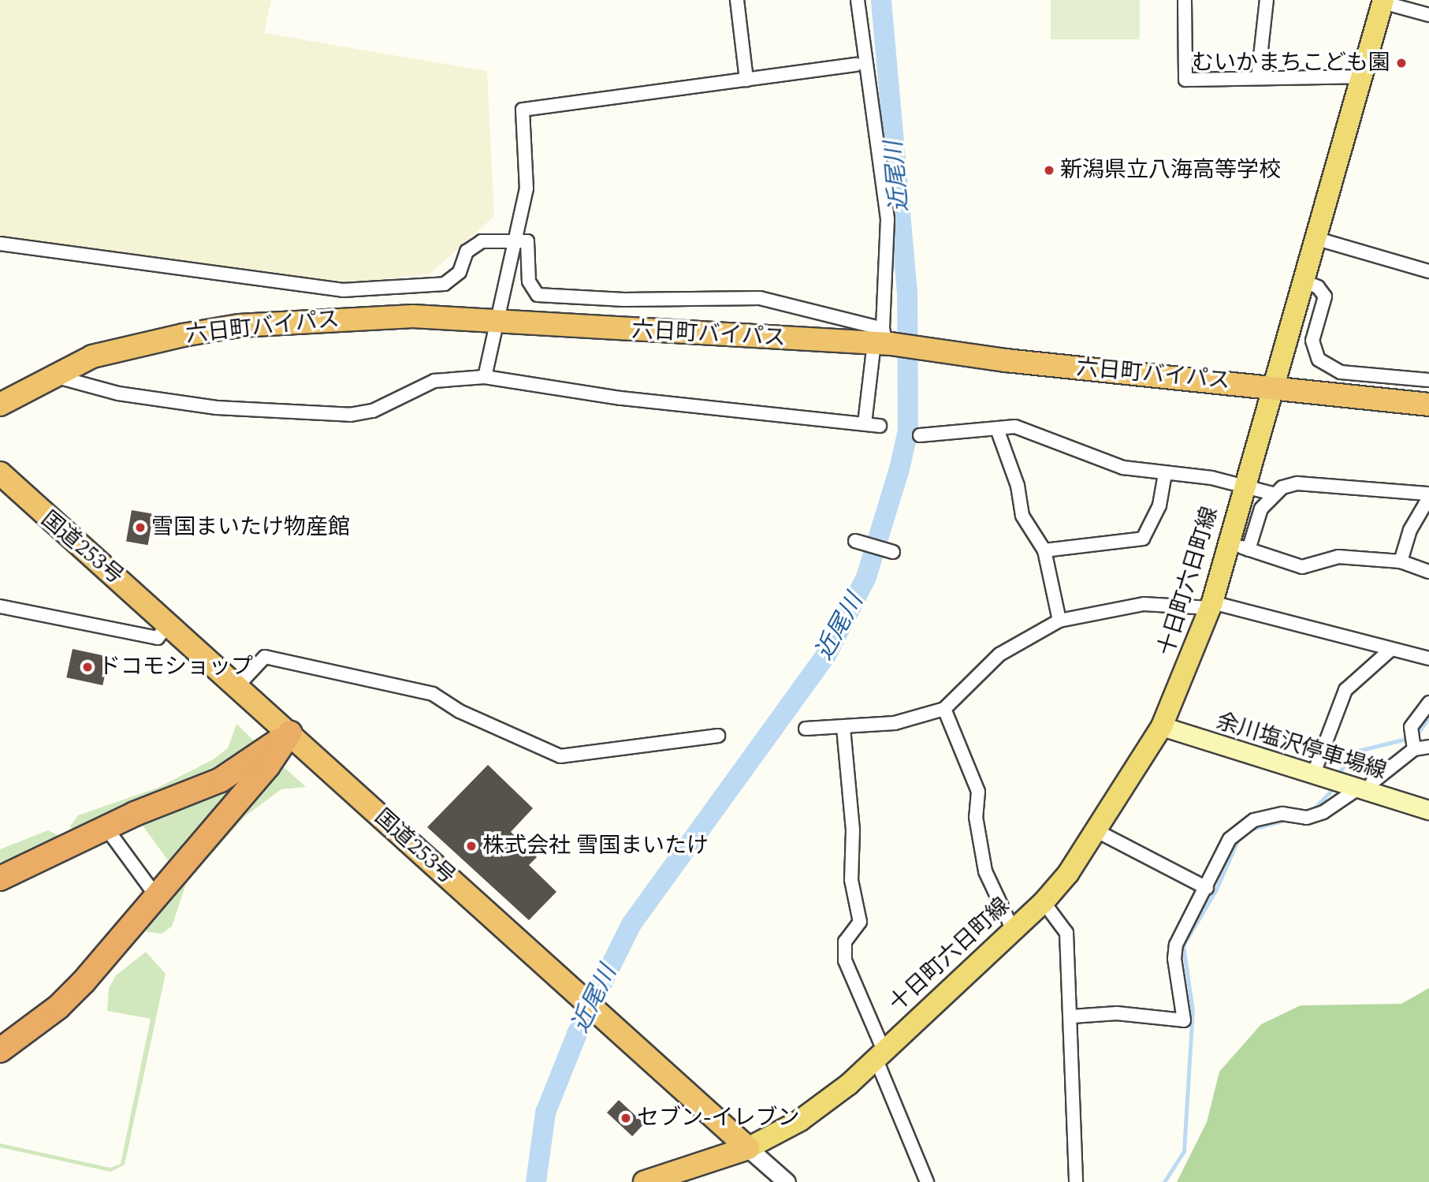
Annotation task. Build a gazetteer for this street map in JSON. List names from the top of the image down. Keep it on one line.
{"streets":{"highway":["六日町バイパス","国道253号"],"main road":["十日町六日町線","余川塩沢停車場線"]},"crossings":[["六日町バイパス","十日町六日町線"],["国道253号","十日町六日町線"],["十日町六日町線","余川塩沢停車場線"]],"water":["近尾川"],"places":["むいかまちこども園","新潟県立八海高等学校","雪国まいたけ物産館","ドコモショップ","株式会社 雪国まいたけ","セブン-イレブン"]}
